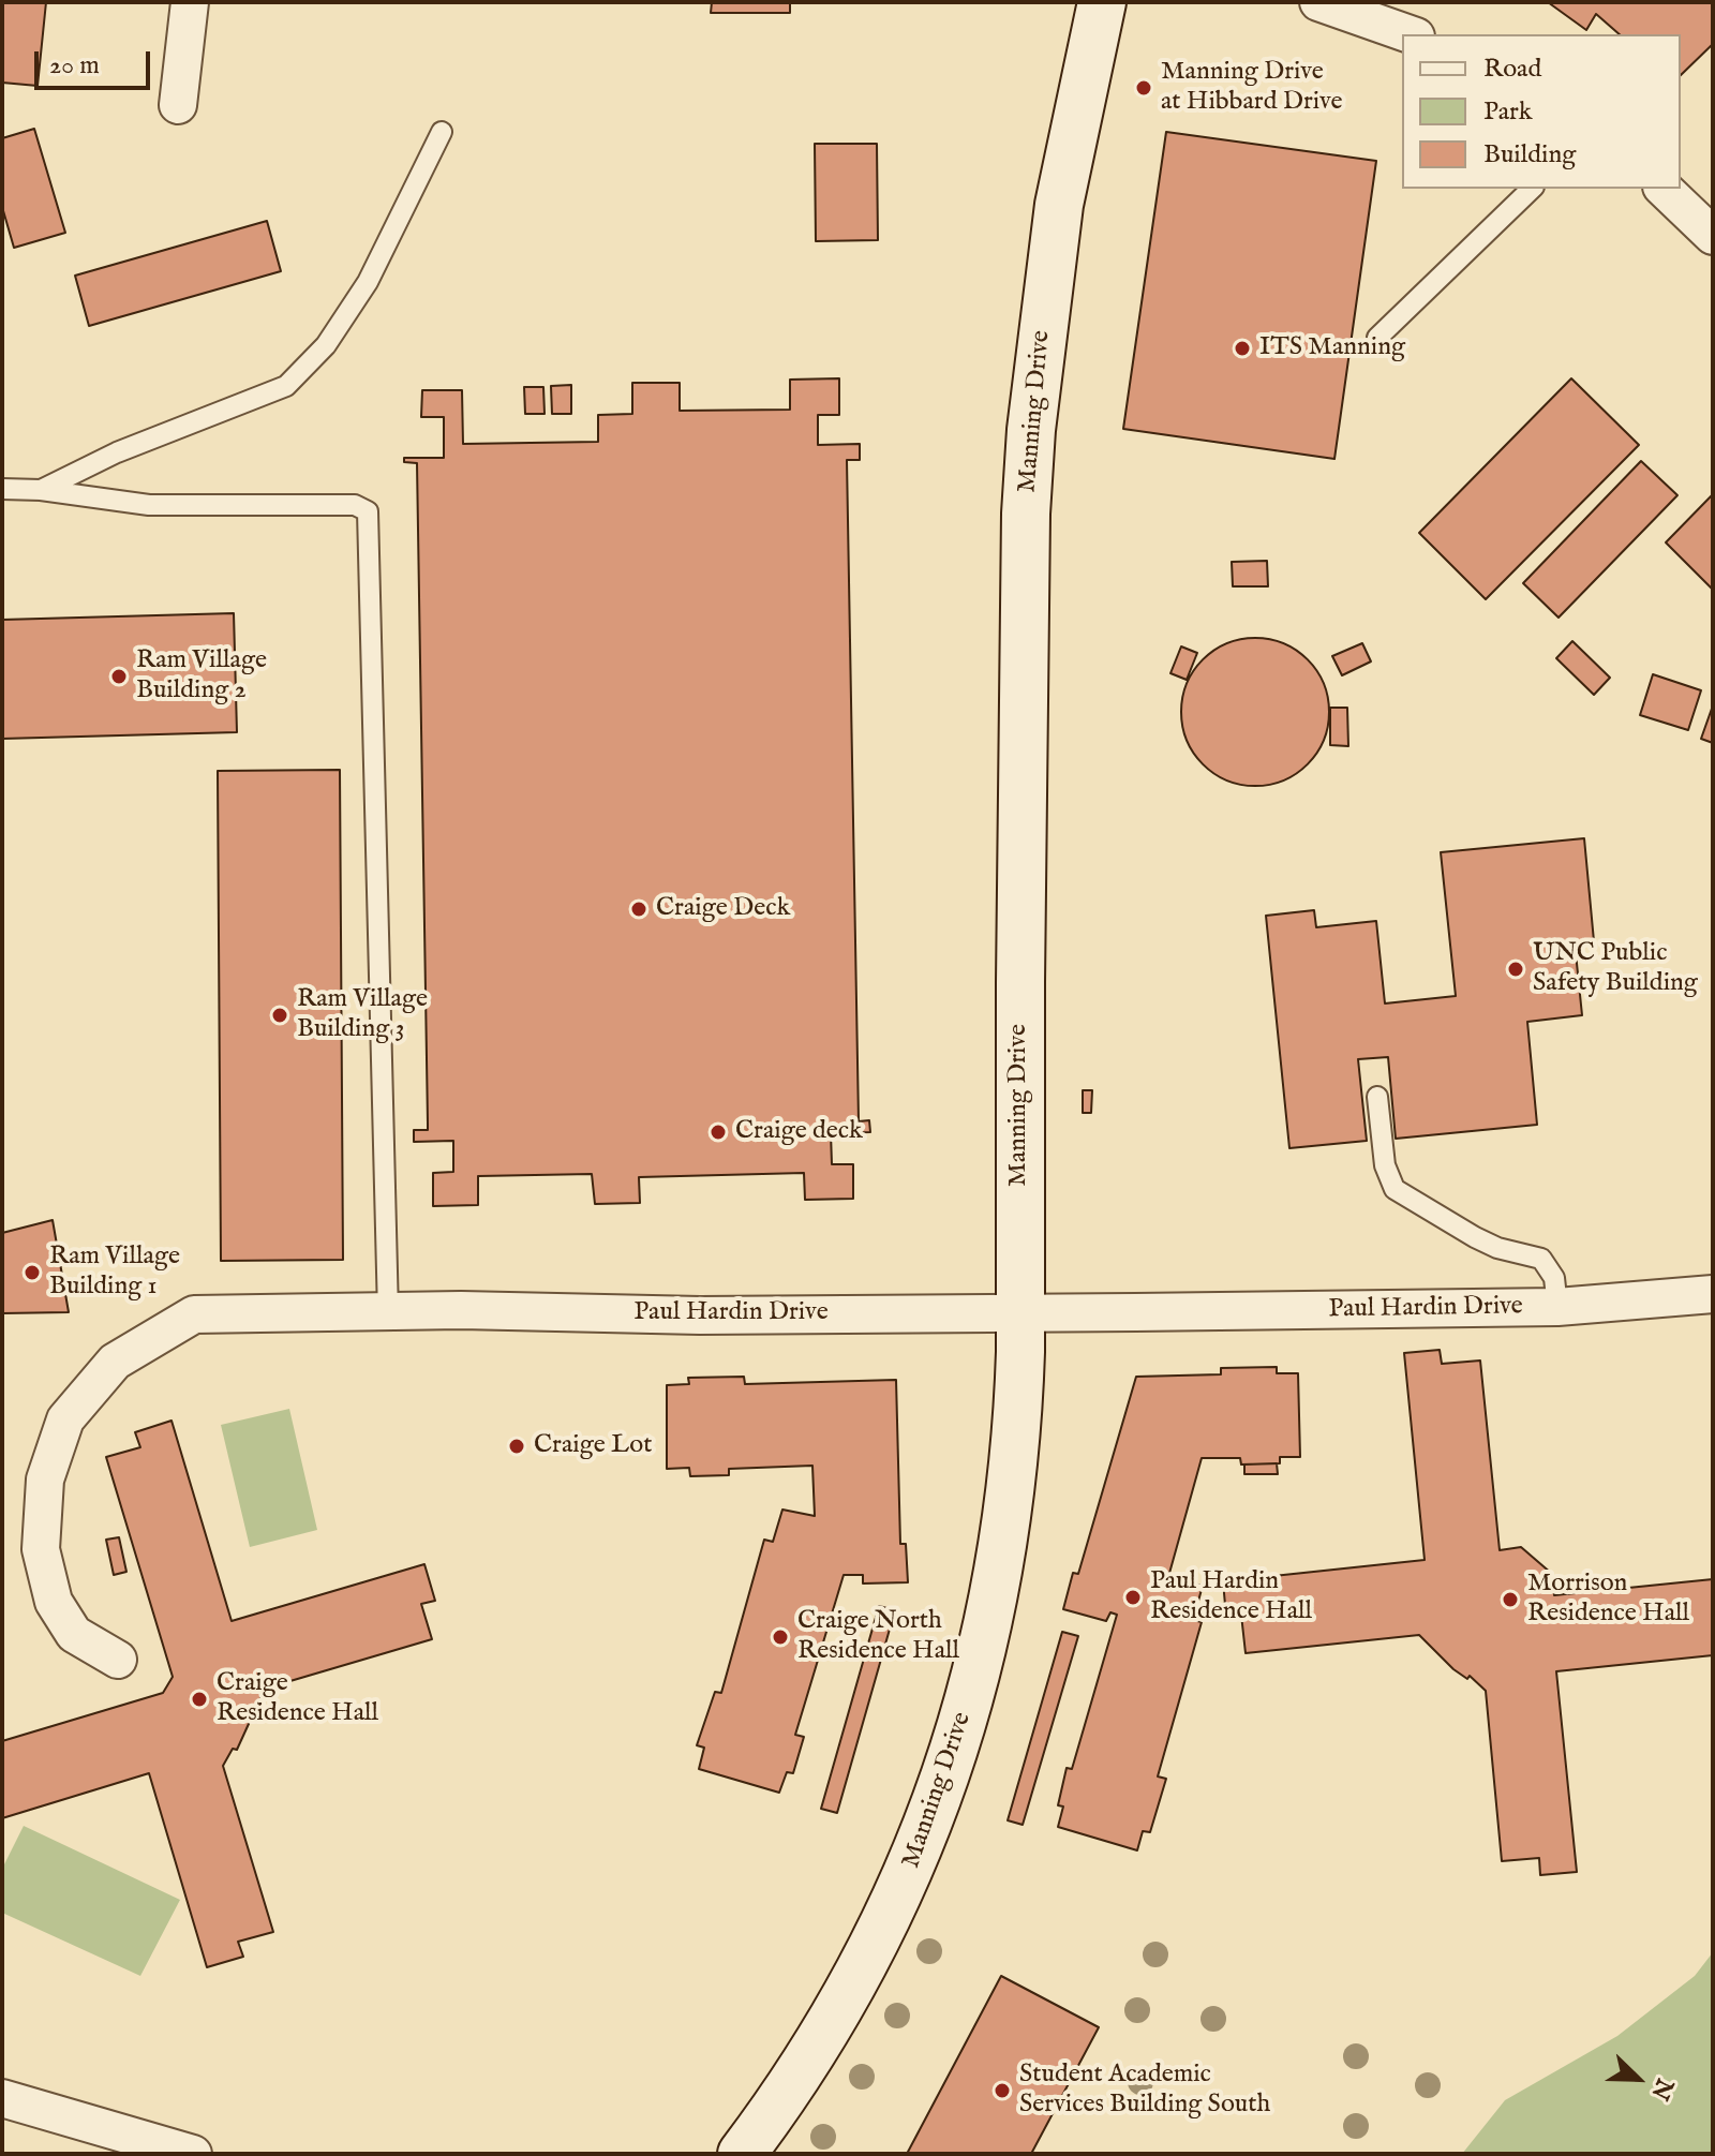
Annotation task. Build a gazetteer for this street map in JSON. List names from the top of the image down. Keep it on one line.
{"streets":{"street":["Manning Drive","Paul Hardin Drive"]},"crossings":[["Manning Drive","Paul Hardin Drive"]],"places":["Manning Drive at Hibbard Drive","ITS Manning","Ram Village Building 2","Craige Deck","UNC Public Safety Building","Ram Village Building 3","Craige deck","Ram Village Building 1","Craige Lot","Paul Hardin Residence Hall","Morrison Residence Hall","Craige North Residence Hall","Craige Residence Hall","Student Academic Services Building South"],"legend":["Road","Park","Building"],"scale_bar":"20 m","north":"bottom right"}
